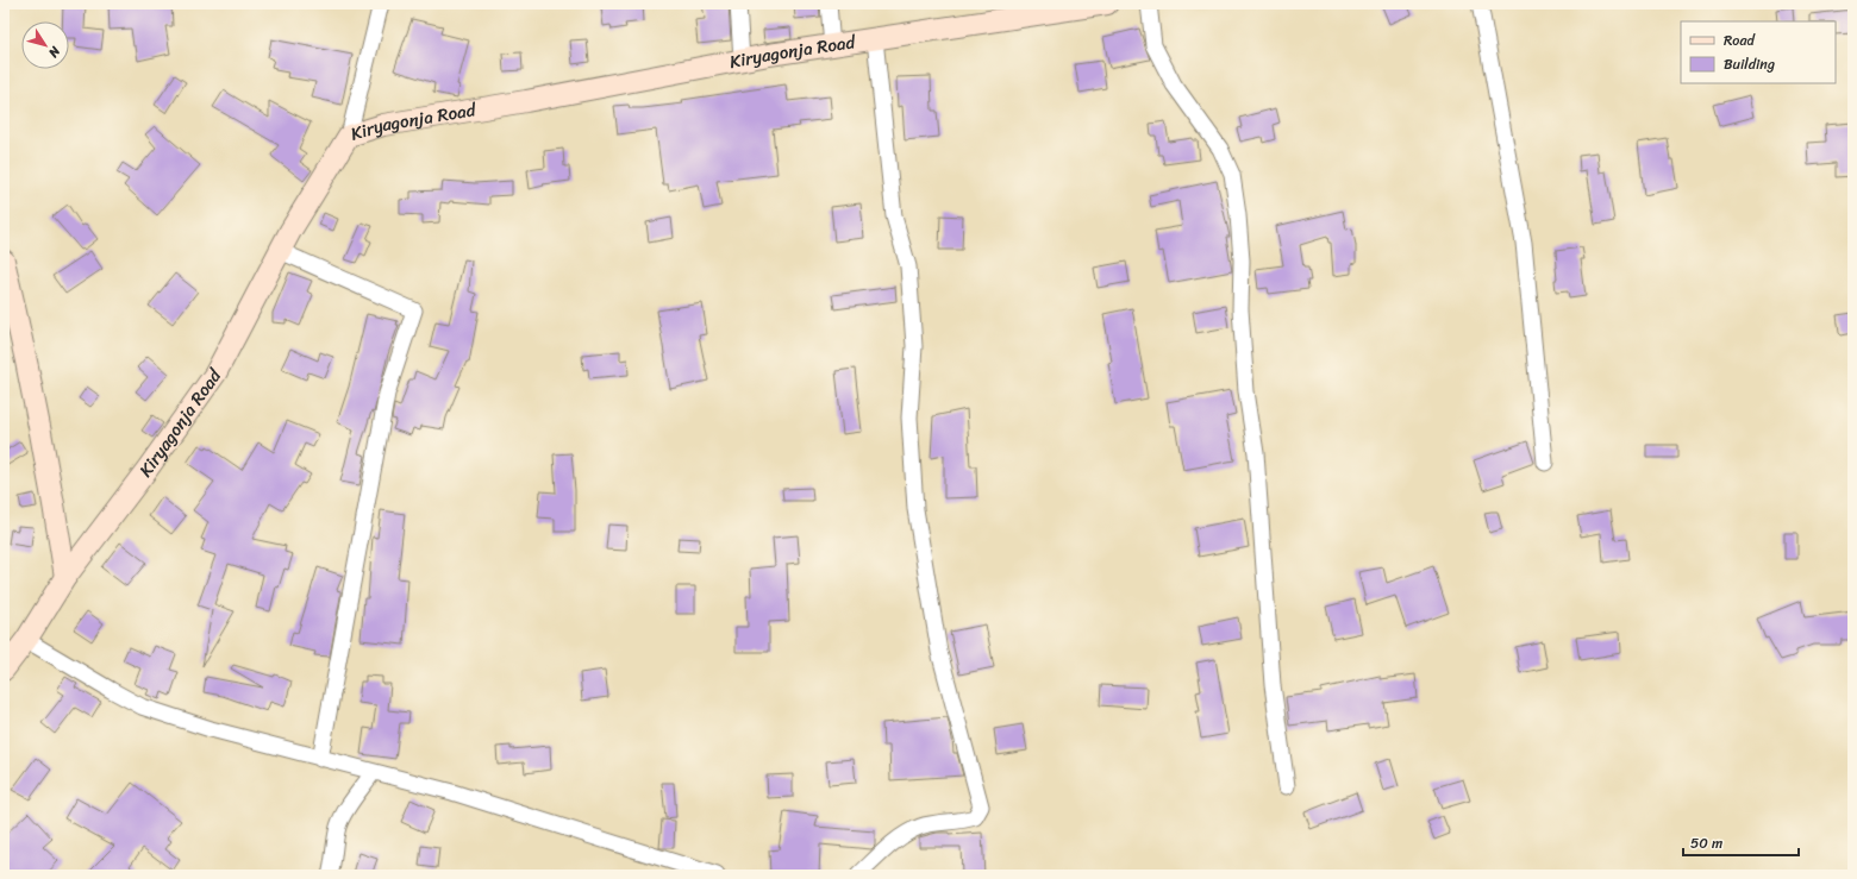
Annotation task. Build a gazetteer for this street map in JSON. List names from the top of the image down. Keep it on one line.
{"streets":{"street":["Kiryagonja Road"]},"legend":["Road","Building"],"scale_bar":"50 m","north":"bottom right"}
